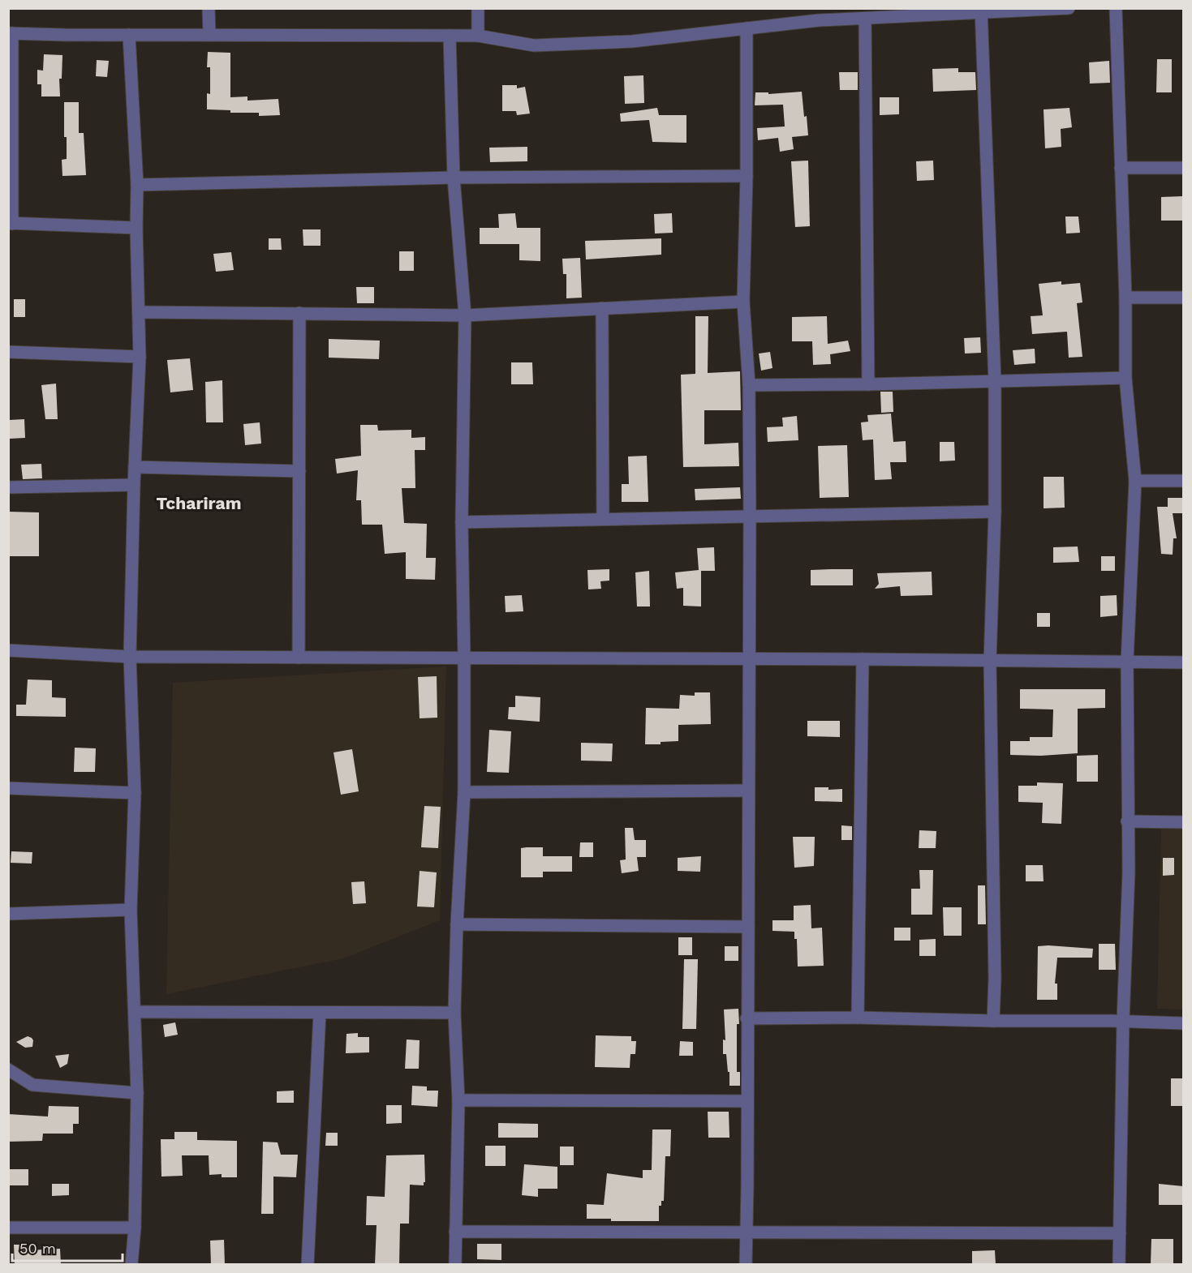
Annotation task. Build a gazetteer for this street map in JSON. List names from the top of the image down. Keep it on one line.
{"districts":["Tchariram"],"scale_bar":"50 m"}
